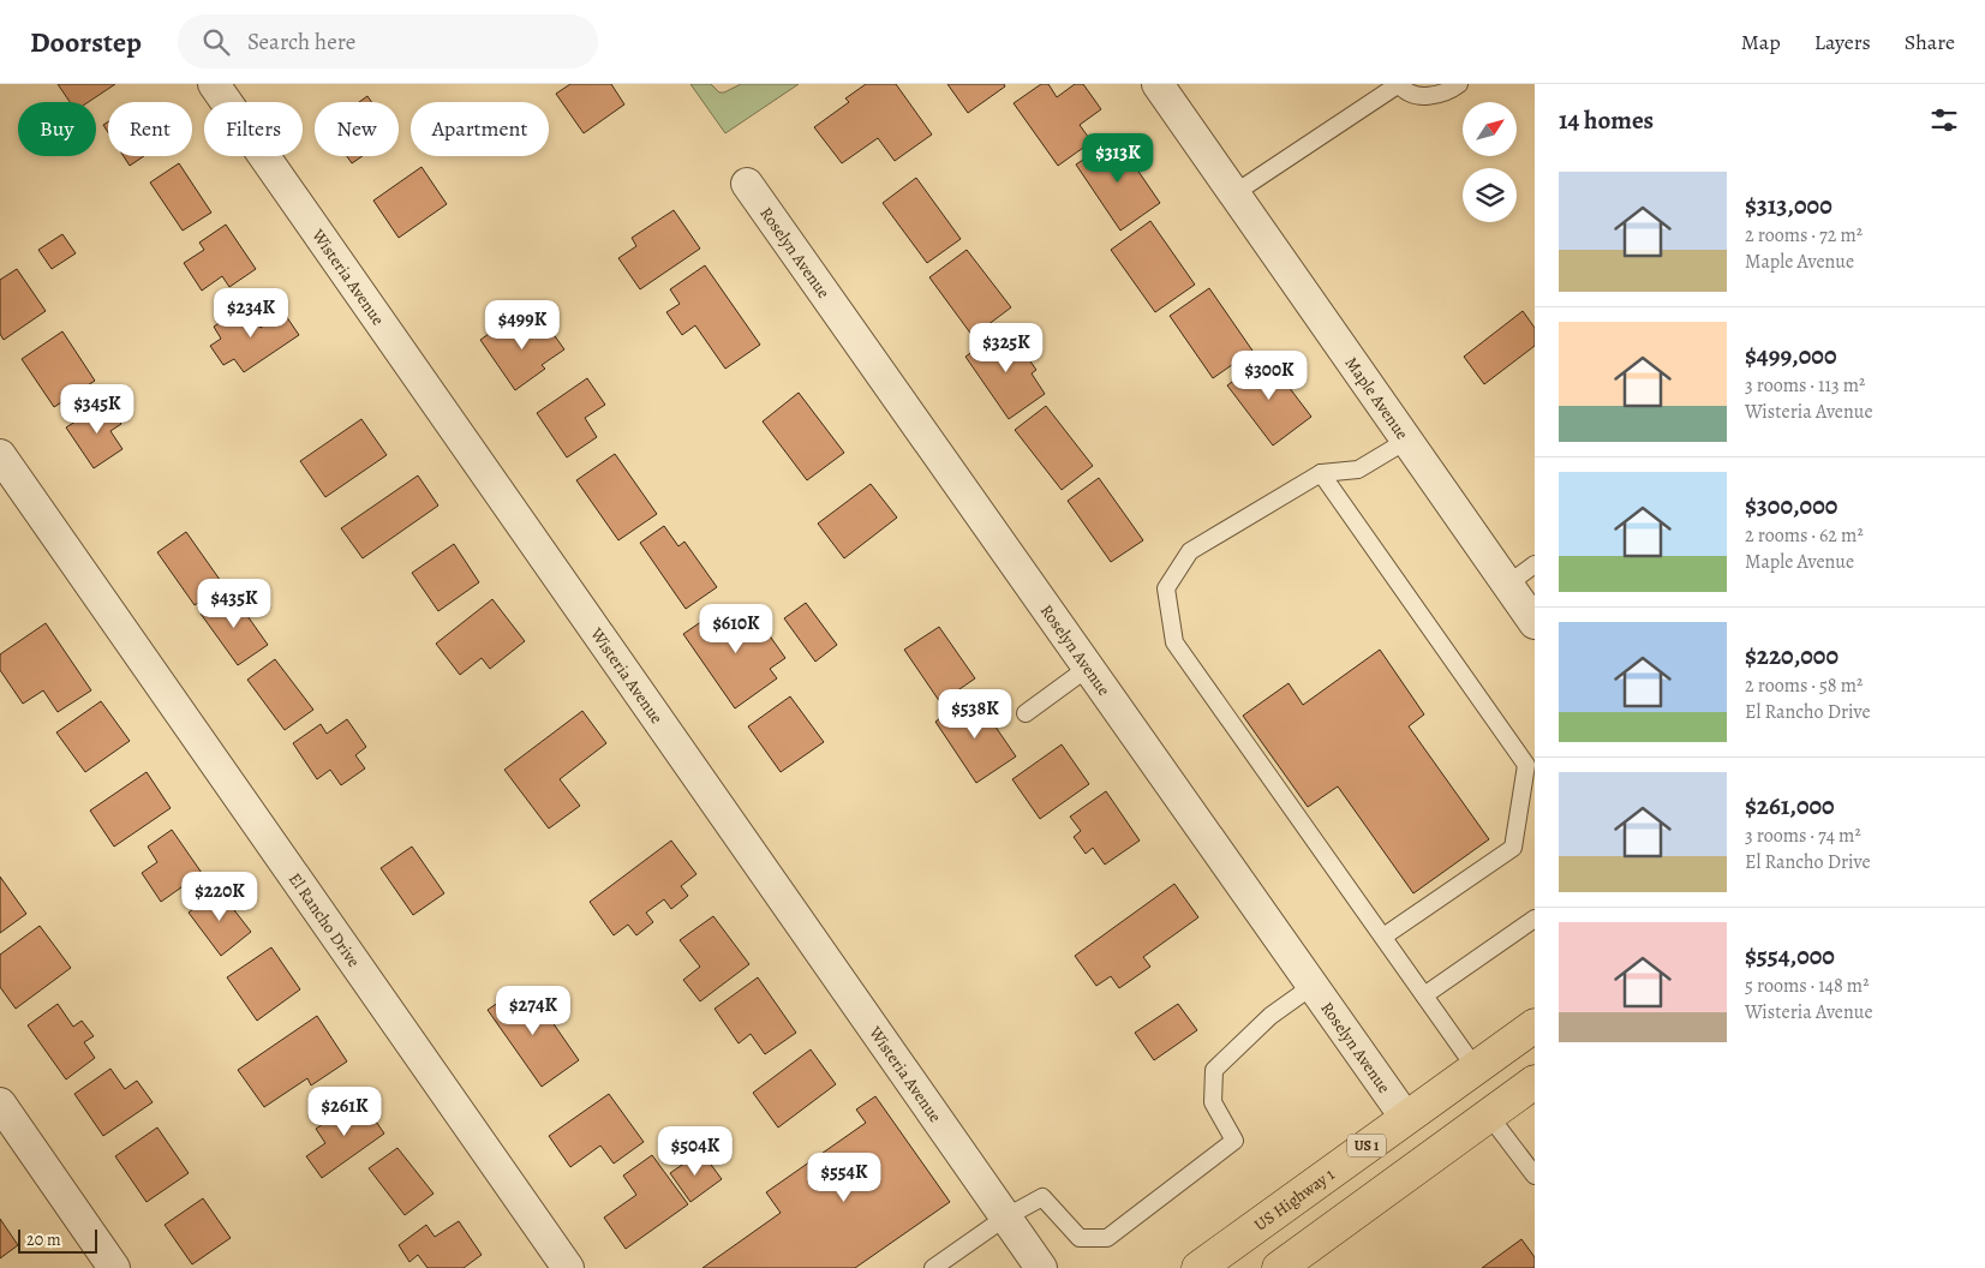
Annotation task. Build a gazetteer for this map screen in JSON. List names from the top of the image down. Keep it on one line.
{"streets":{"main road":["US 1","US Highway 1"],"street":["Roselyn Avenue","Wisteria Avenue","Maple Avenue","El Rancho Drive"]},"crossings":[["Roselyn Avenue","US Highway 1"]],"scale_bar":"20 m","north":"top right","page":{"header":"Doorstep","search":"Search here","nav":["Map","Layers","Share"],"heading":"14 homes","chip":["Buy","Rent","Filters","New","Apartment"],"price":["$313K","$234K","$499K","$325K","$300K","$345K","$435K","$610K","$538K","$220K","$274K","$261K","$504K","$554K"],"list":[{"name":"$313,000","note":"2 rooms · 72 m² · Maple Avenue"},{"name":"$499,000","note":"3 rooms · 113 m² · Wisteria Avenue"},{"name":"$300,000","note":"2 rooms · 62 m² · Maple Avenue"},{"name":"$220,000","note":"2 rooms · 58 m² · El Rancho Drive"},{"name":"$261,000","note":"3 rooms · 74 m² · El Rancho Drive"},{"name":"$554,000","note":"5 rooms · 148 m² · Wisteria Avenue"}],"scale":"20 m"}}
